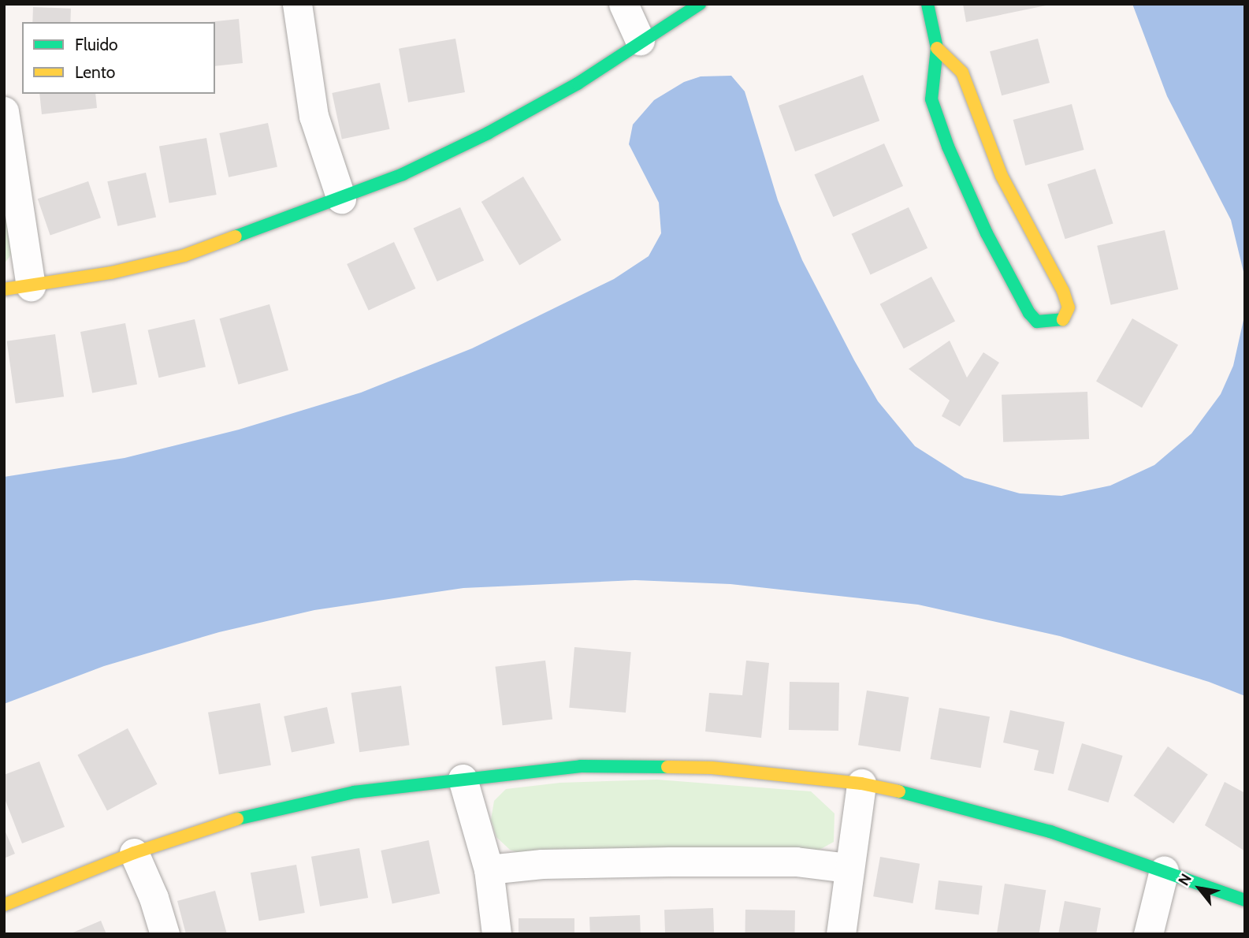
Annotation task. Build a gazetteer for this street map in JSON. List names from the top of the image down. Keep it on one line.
{"legend":["Fluido","Lento"],"north":"top left"}
